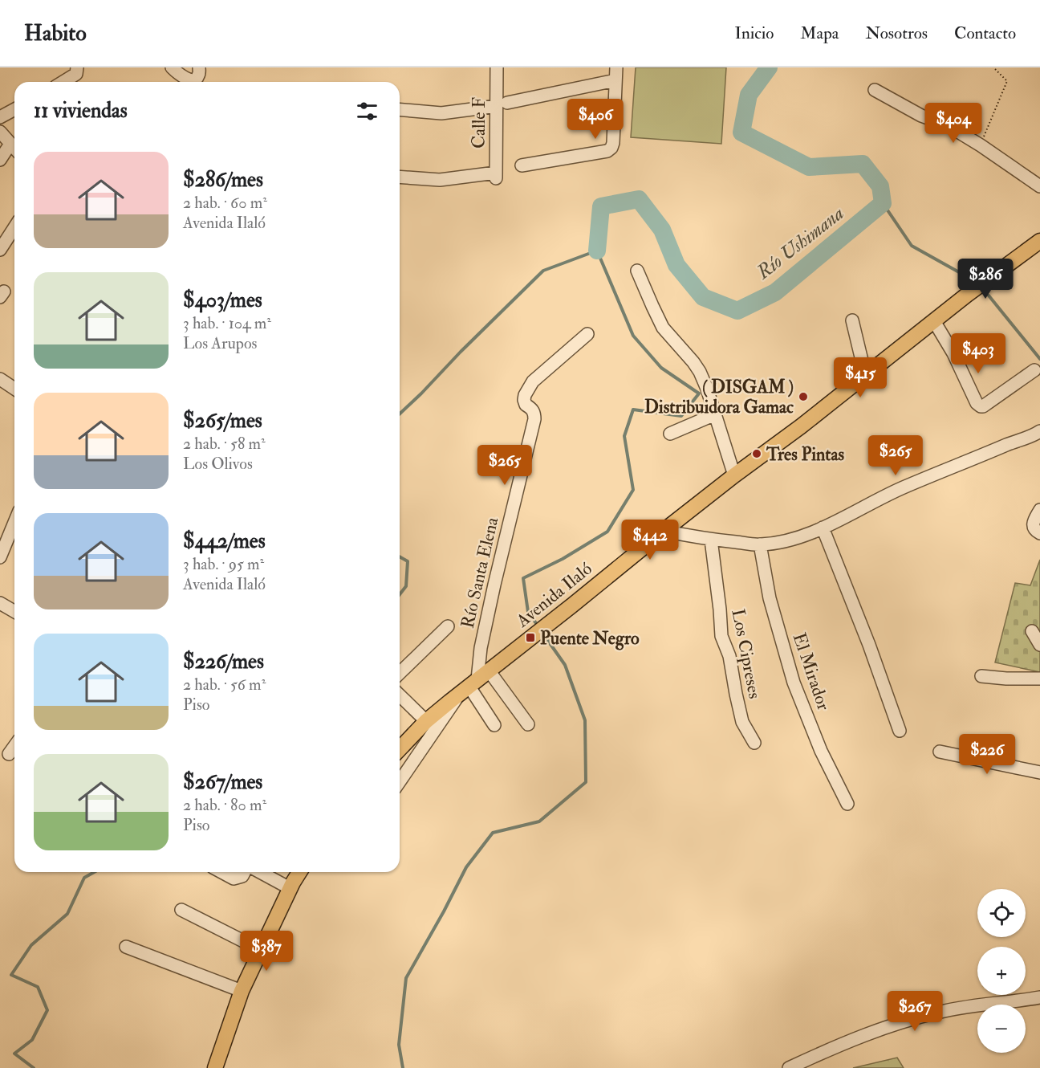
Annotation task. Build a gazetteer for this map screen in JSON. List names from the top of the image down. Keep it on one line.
{"streets":{"main road":["Avenida Ilaló"],"street":["Calle F","Río Santa Elena","Los Cipreses","El Mirador"]},"crossings":[["Río Santa Elena","Avenida Ilaló"]],"water":["Río Ushimana"],"places":{"other":["( DISGAM ) Distribuidora Gamac","Tres Pintas"],"transit":["Puente Negro"]},"page":{"header":"Habito","nav":["Inicio","Mapa","Nosotros","Contacto"],"heading":"11 viviendas","price":["$406","$404","$286","$403","$415","$265","$265","$442","$226","$387","$267"],"list":[{"name":"$286/mes","note":"2 hab. · 60 m² · Avenida Ilaló"},{"name":"$403/mes","note":"3 hab. · 104 m² · Los Arupos"},{"name":"$265/mes","note":"2 hab. · 58 m² · Los Olivos"},{"name":"$442/mes","note":"3 hab. · 95 m² · Avenida Ilaló"},{"name":"$226/mes","note":"2 hab. · 56 m² · Piso"},{"name":"$267/mes","note":"2 hab. · 80 m² · Piso"}],"map_buttons":["+","−"]}}
